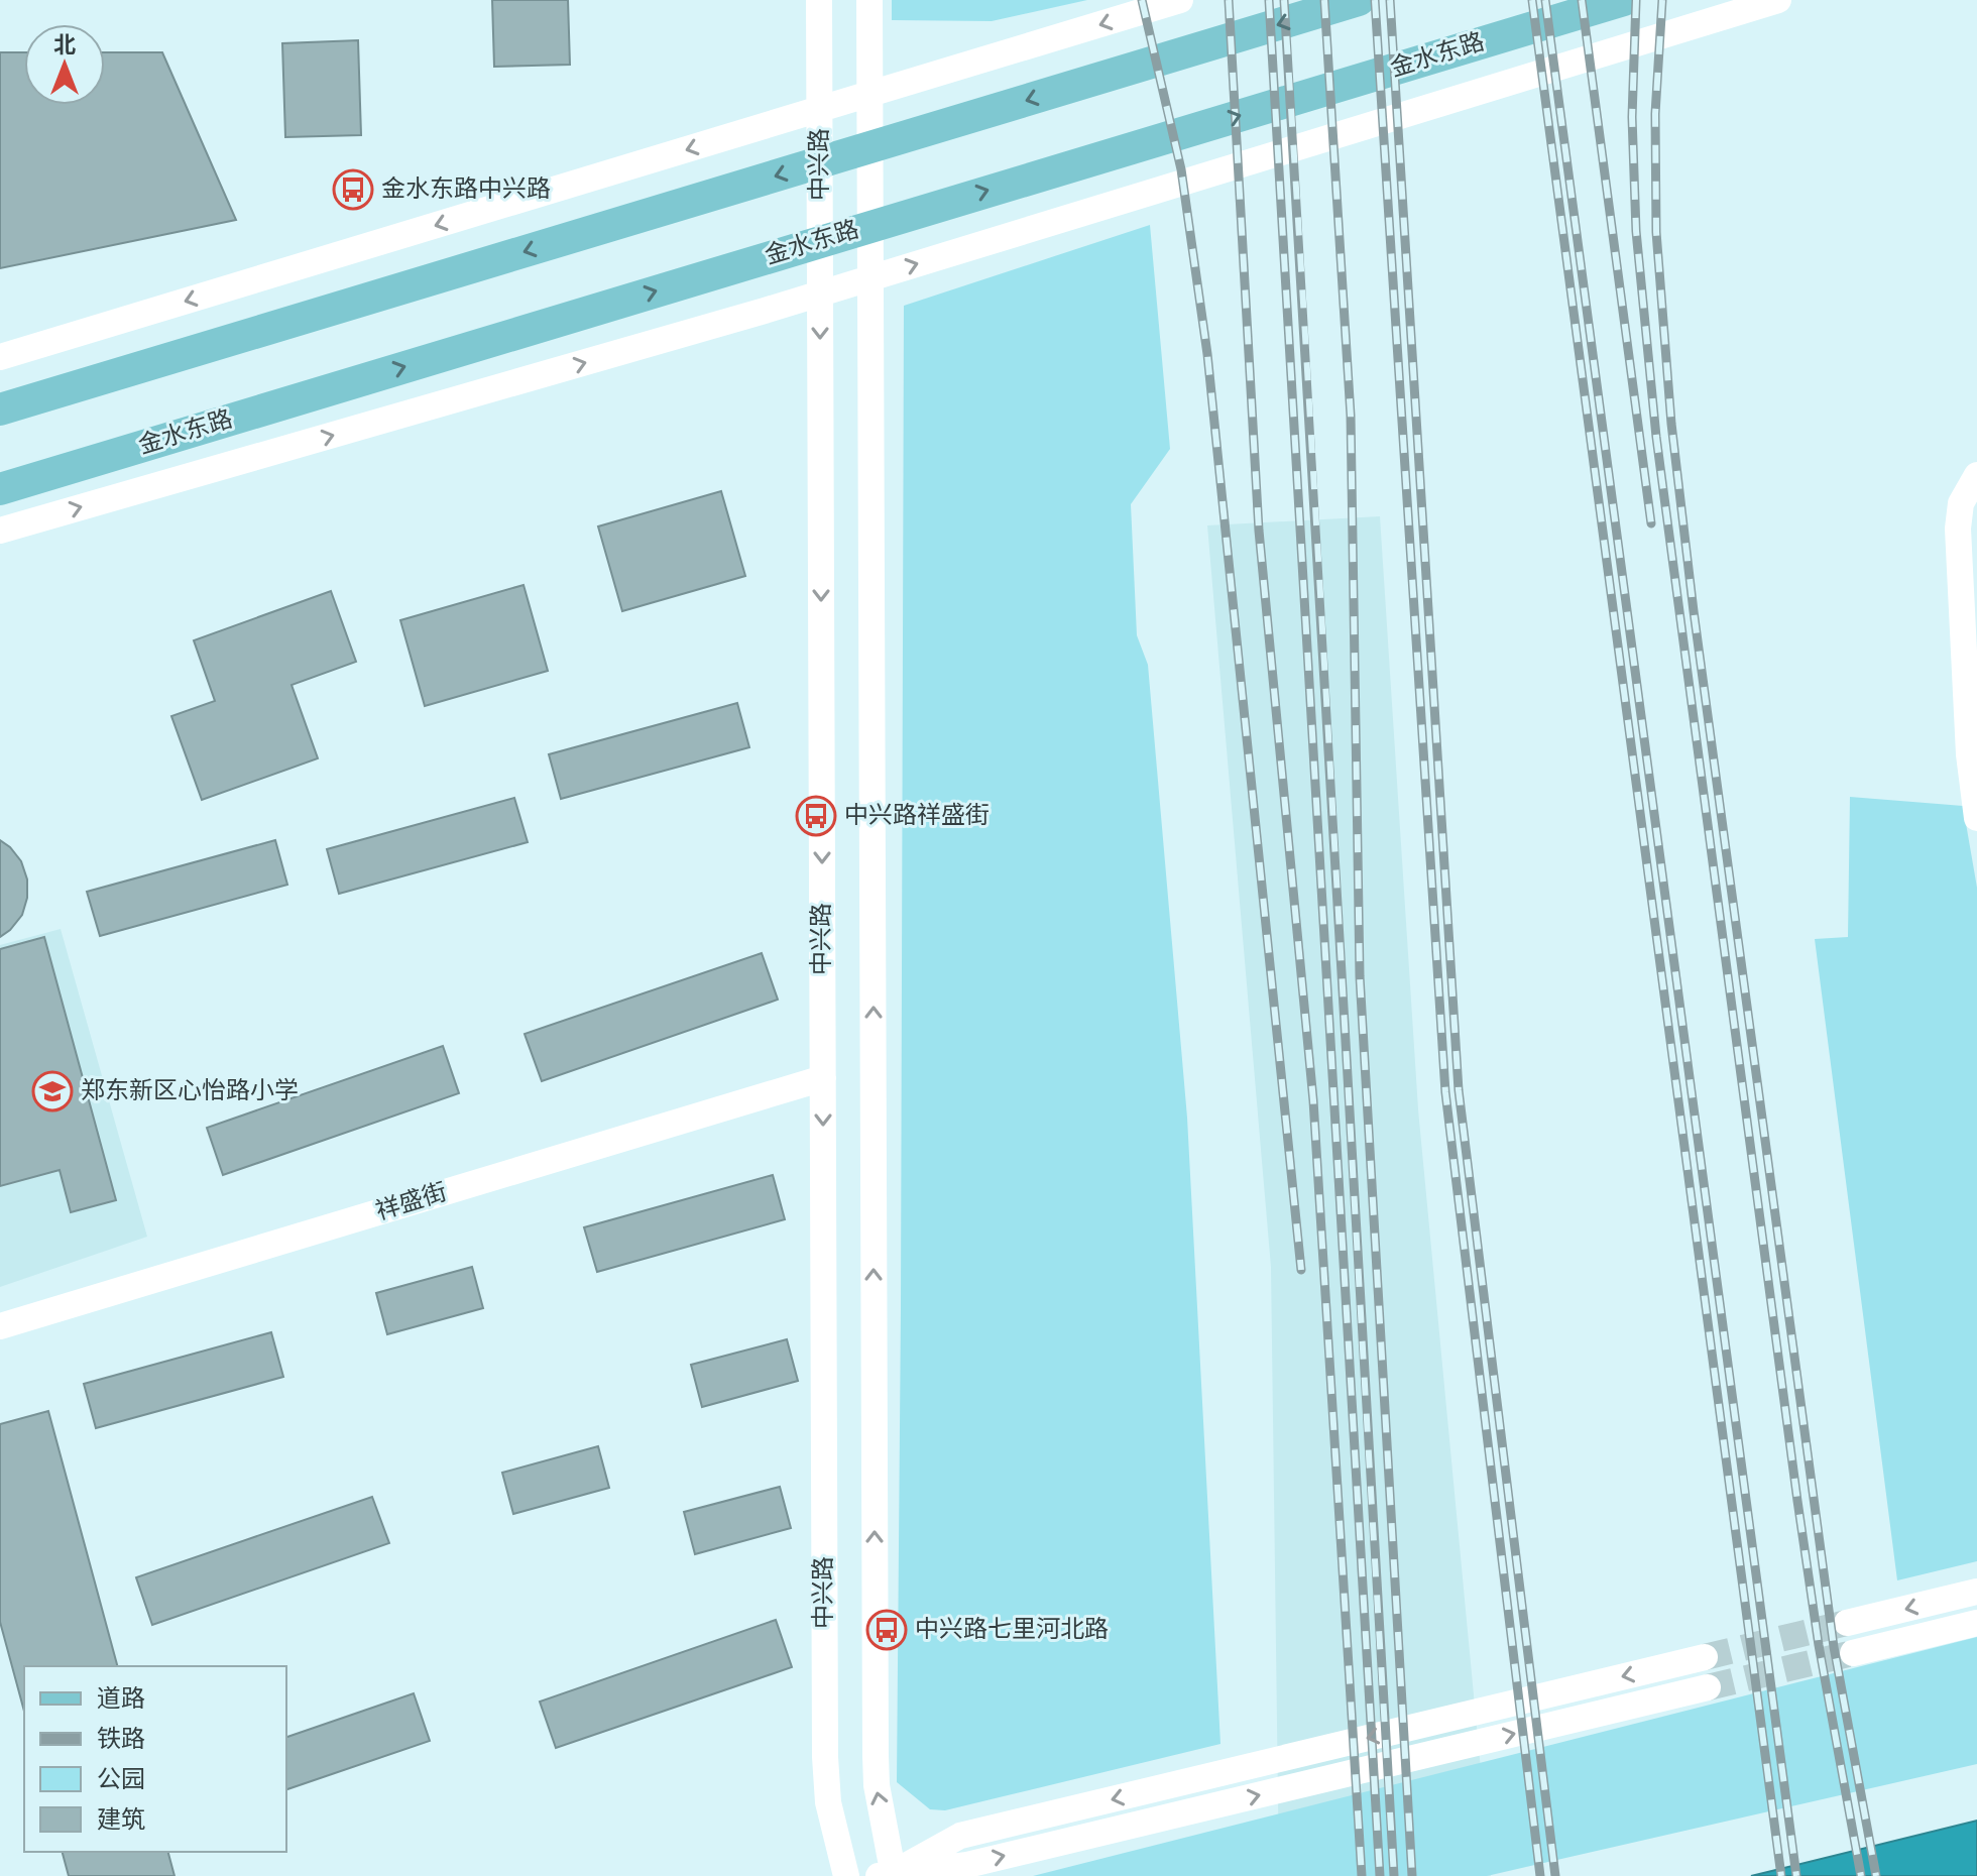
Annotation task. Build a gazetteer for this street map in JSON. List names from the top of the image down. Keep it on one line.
{"streets":{"main road":["金水东路"],"street":["中兴路","祥盛街"]},"crossings":[["金水东路","中兴路"],["中兴路","祥盛街"]],"places":{"bus stop":["金水东路中兴路","中兴路祥盛街","中兴路七里河北路"],"school or university":["郑东新区心怡路小学"]},"legend":["道路","铁路","公园","建筑"],"north":"top"}
